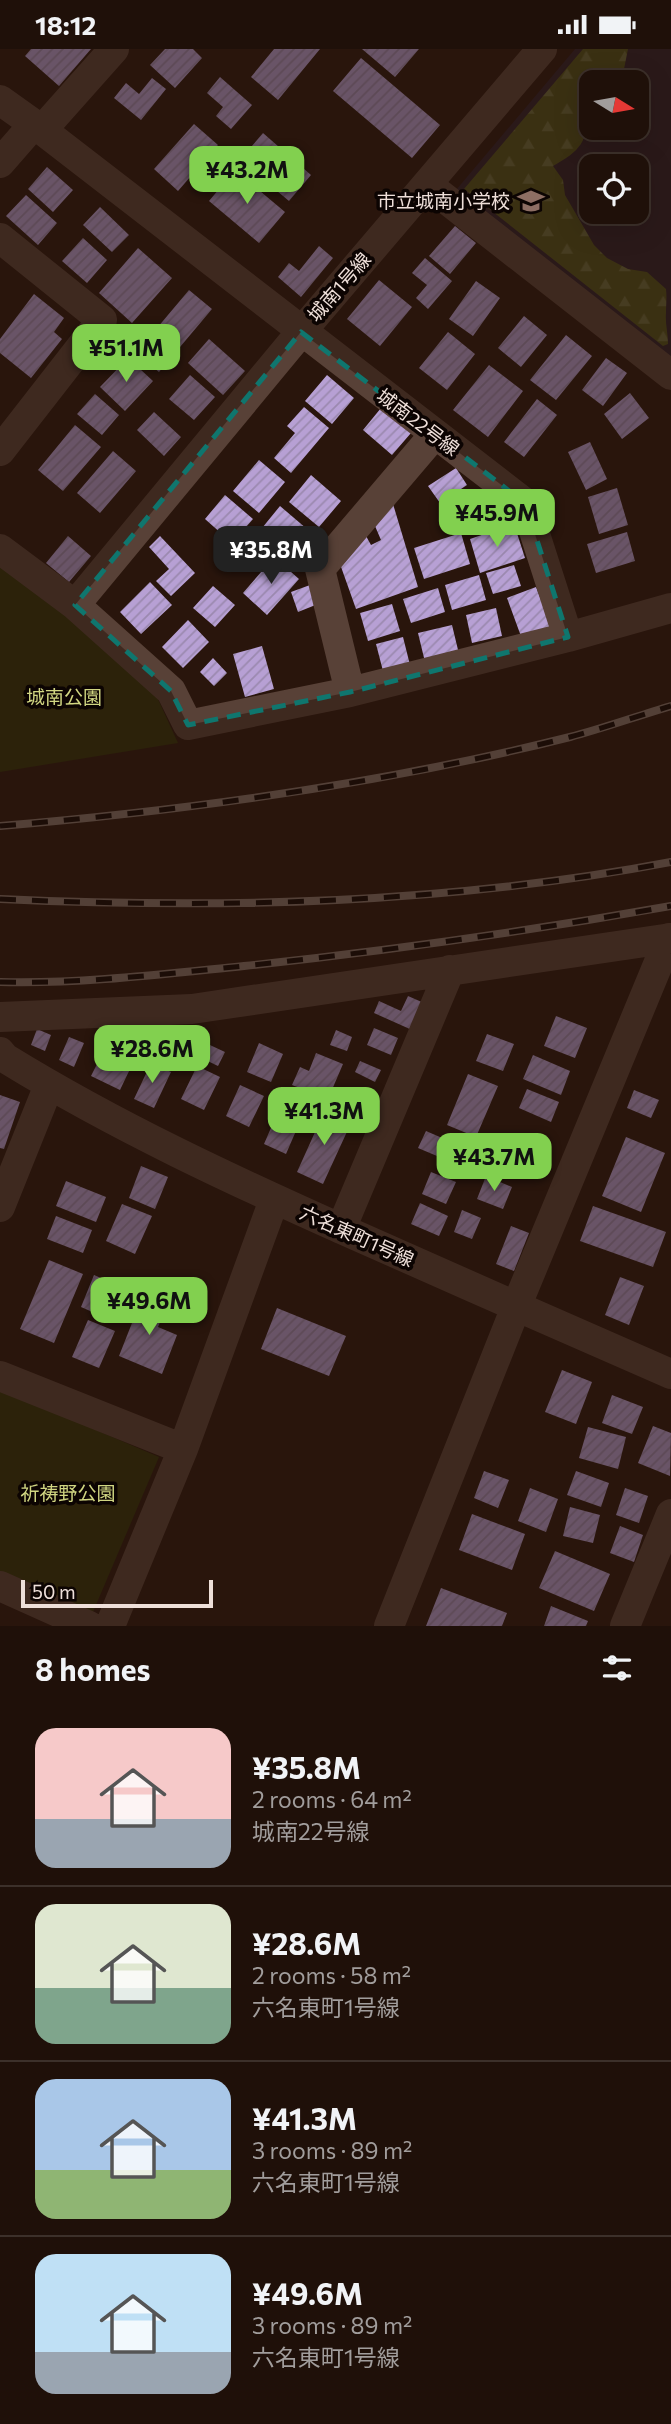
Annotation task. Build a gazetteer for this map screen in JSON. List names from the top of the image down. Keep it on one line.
{"streets":{"street":["城南1号線","城南22号線","六名東町1号線"]},"crossings":[["城南1号線","城南22号線"]],"parks":["城南公園","祈祷野公園"],"places":{"school or university":["市立城南小学校"]},"scale_bar":"50 m","north":"right","page":{"status":"18:12","price":["¥43.2M","¥51.1M","¥45.9M","¥35.8M","¥28.6M","¥41.3M","¥43.7M","¥49.6M"],"scale":"50 m","heading":"8 homes","list":[{"name":"¥35.8M","note":"2 rooms · 64 m² · 城南22号線"},{"name":"¥28.6M","note":"2 rooms · 58 m² · 六名東町1号線"},{"name":"¥41.3M","note":"3 rooms · 89 m² · 六名東町1号線"},{"name":"¥49.6M","note":"3 rooms · 89 m² · 六名東町1号線"}]}}
